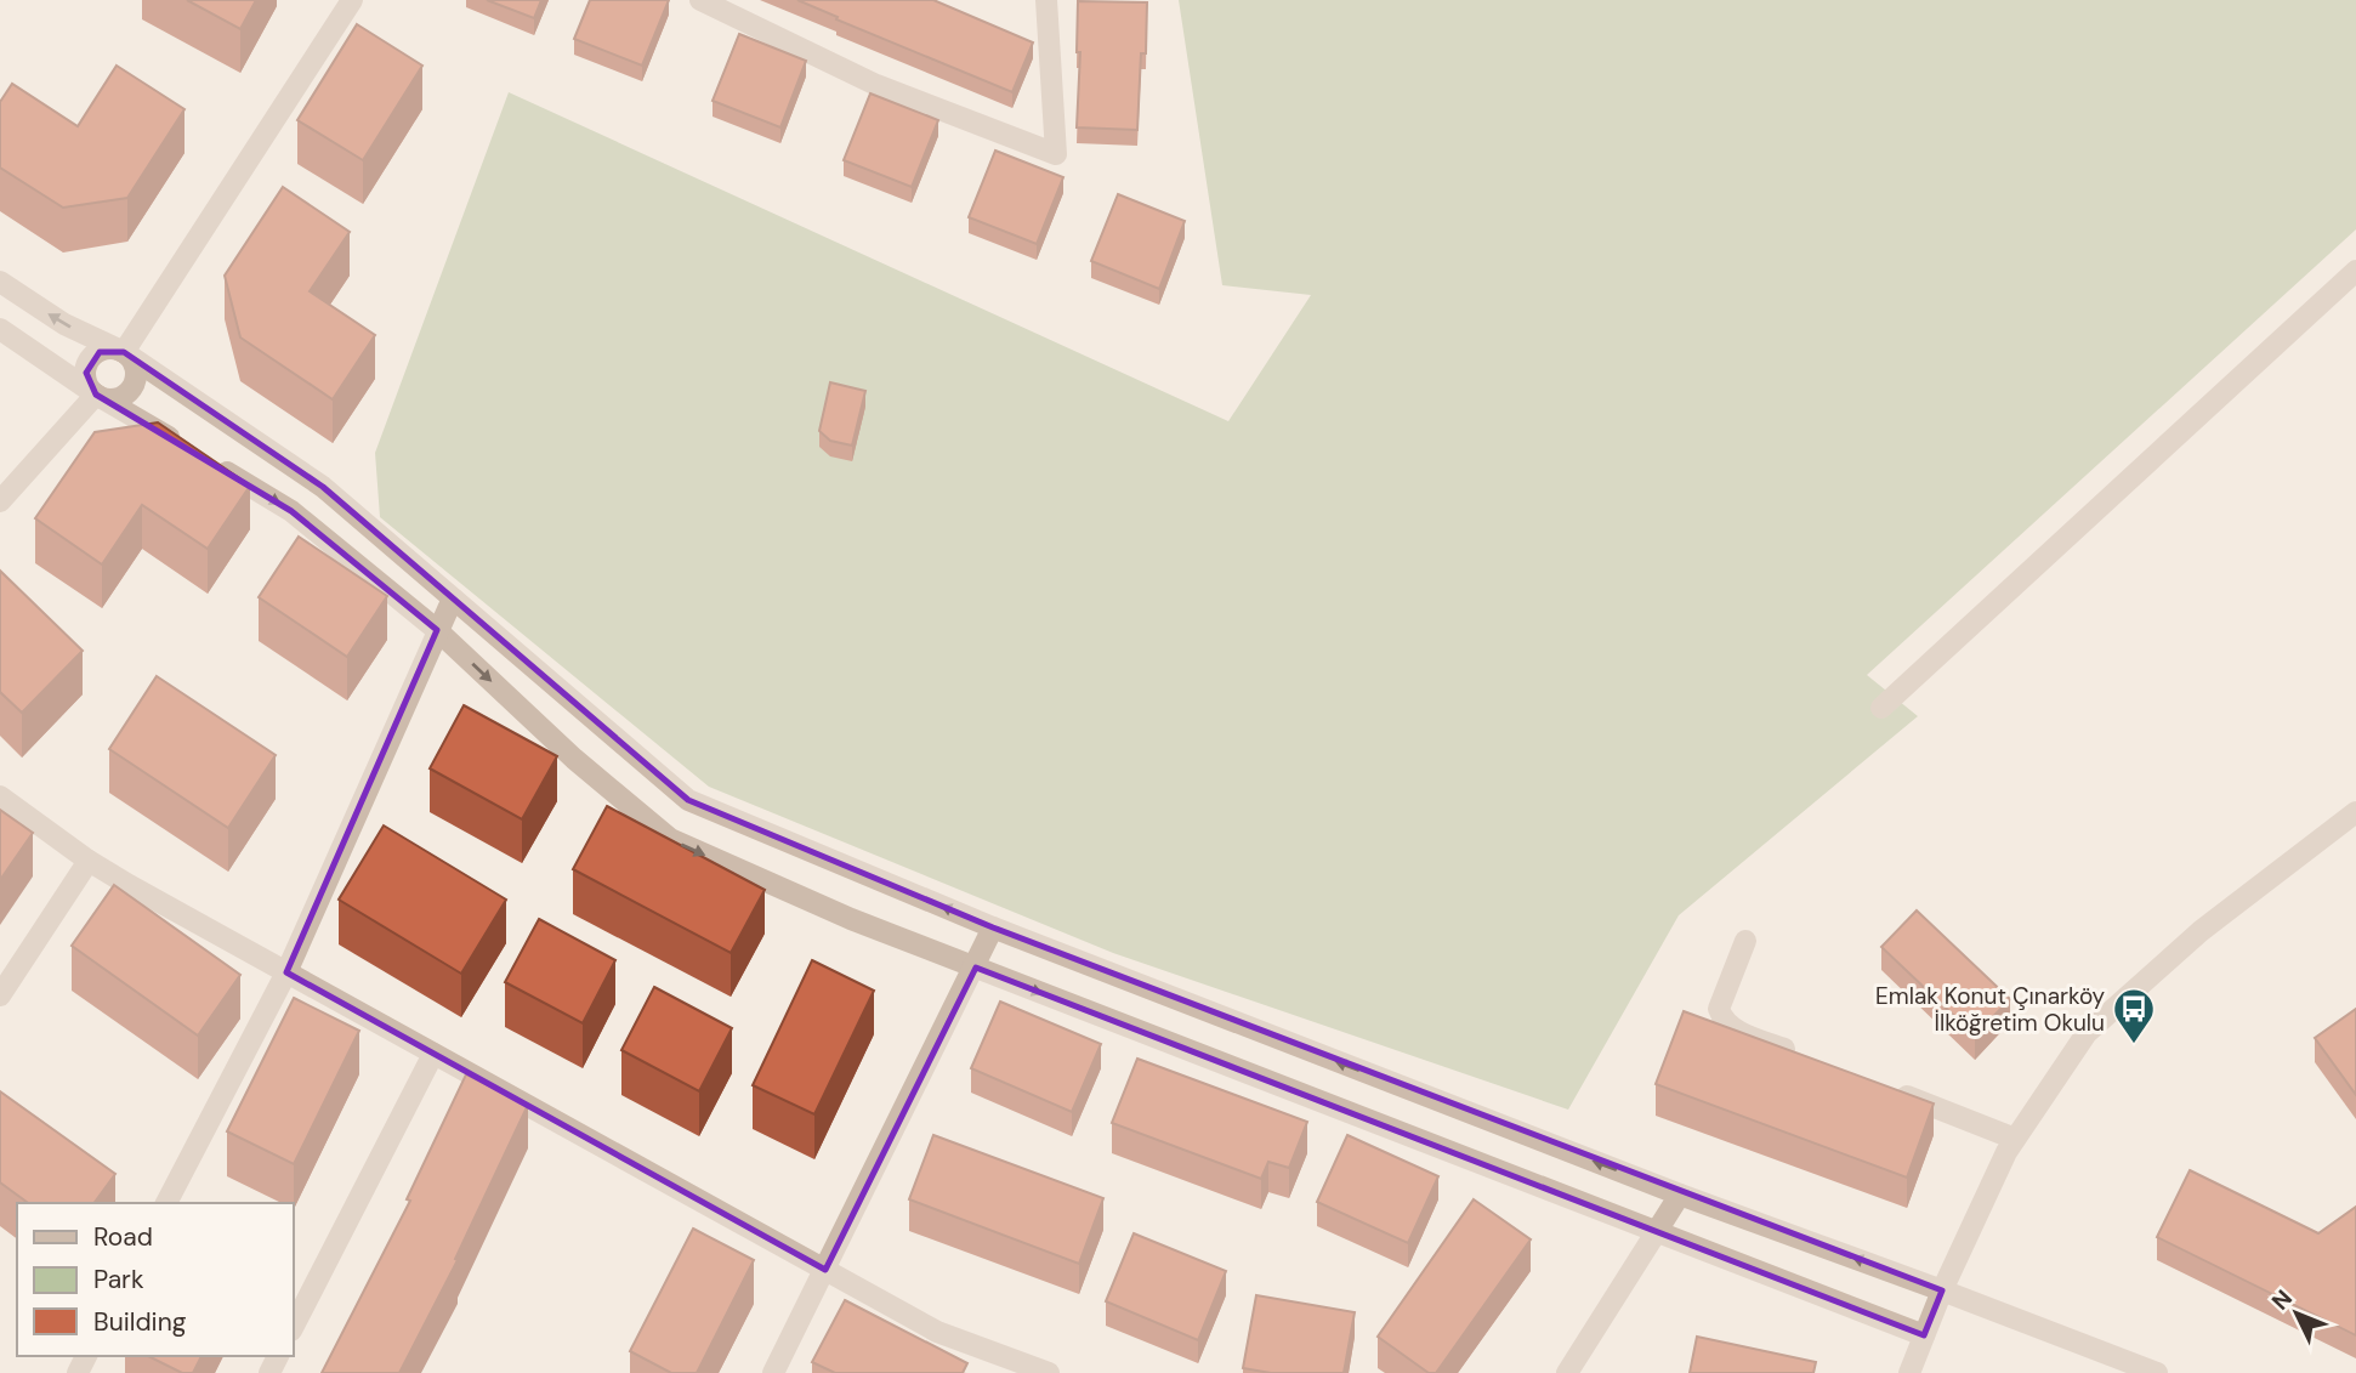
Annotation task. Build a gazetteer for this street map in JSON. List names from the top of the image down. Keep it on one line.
{"places":{"bus stop":["Emlak Konut Çınarköy İlköğretim Okulu"]},"legend":["Road","Park","Building"],"north":"top left"}
